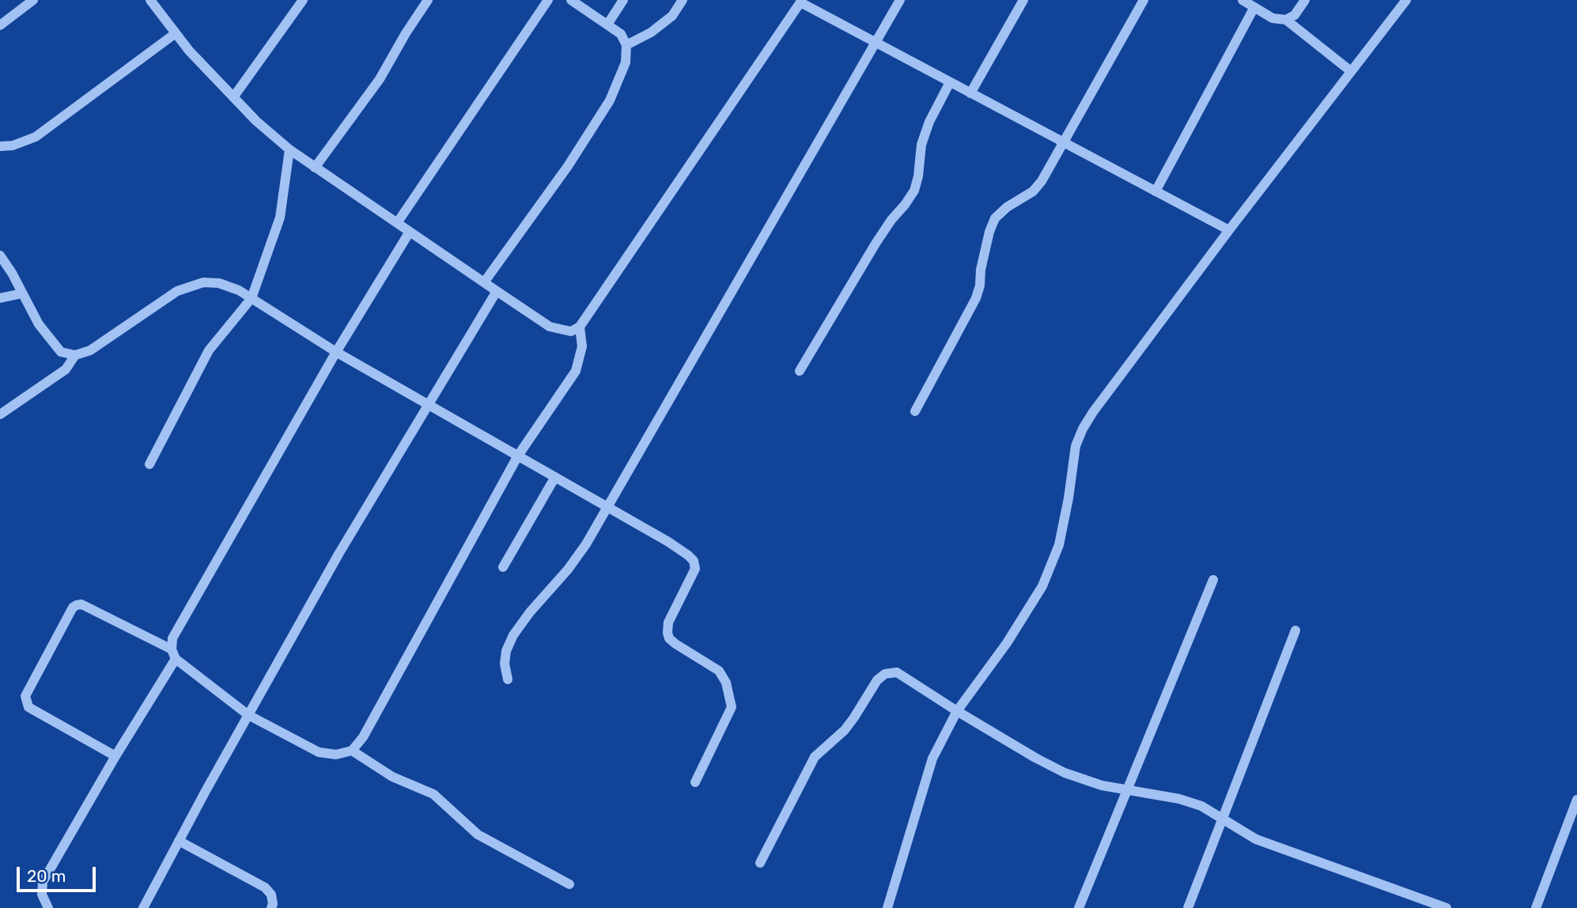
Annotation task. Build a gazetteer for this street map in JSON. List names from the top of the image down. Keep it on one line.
{"scale_bar":"20 m"}
